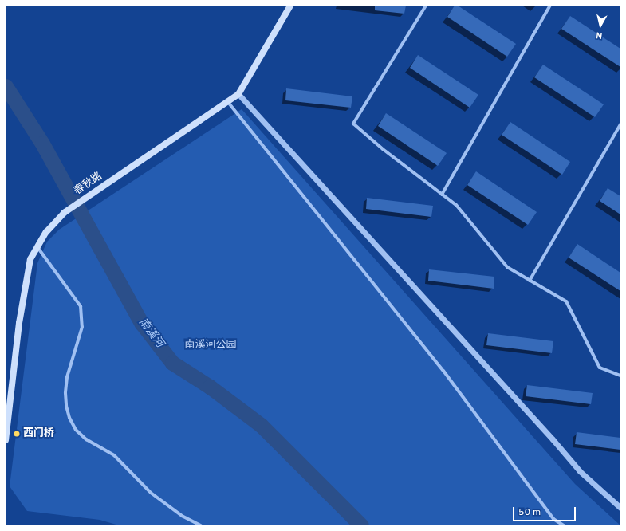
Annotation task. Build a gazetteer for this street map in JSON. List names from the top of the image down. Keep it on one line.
{"streets":{"main road":["春秋路"]},"water":["南溪河"],"parks":["南溪河公园"],"places":["西门桥"],"scale_bar":"50 m","north":"bottom"}
